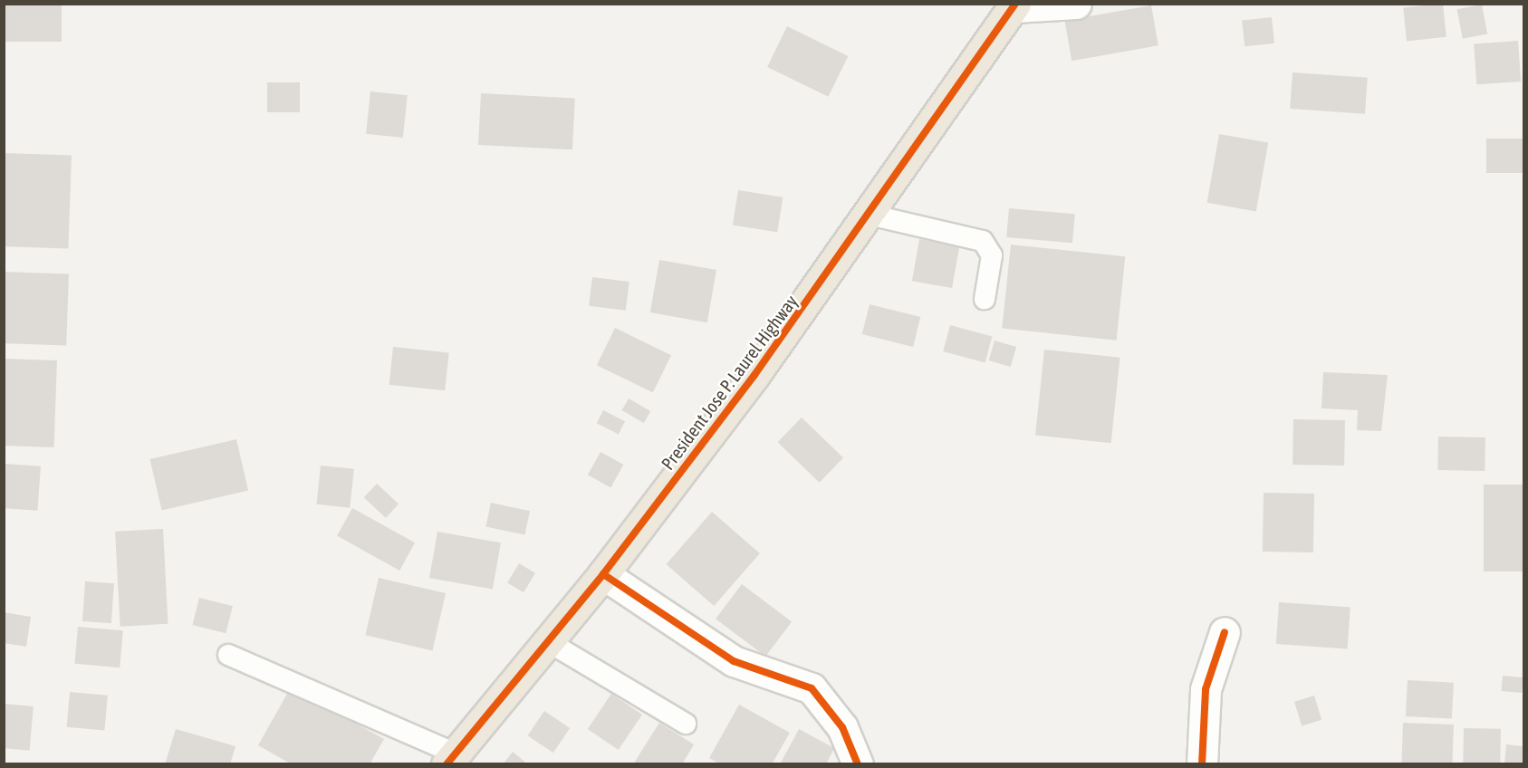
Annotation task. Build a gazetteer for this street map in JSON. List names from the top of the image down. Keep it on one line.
{"streets":{"highway":["President Jose P. Laurel Highway"]}}
